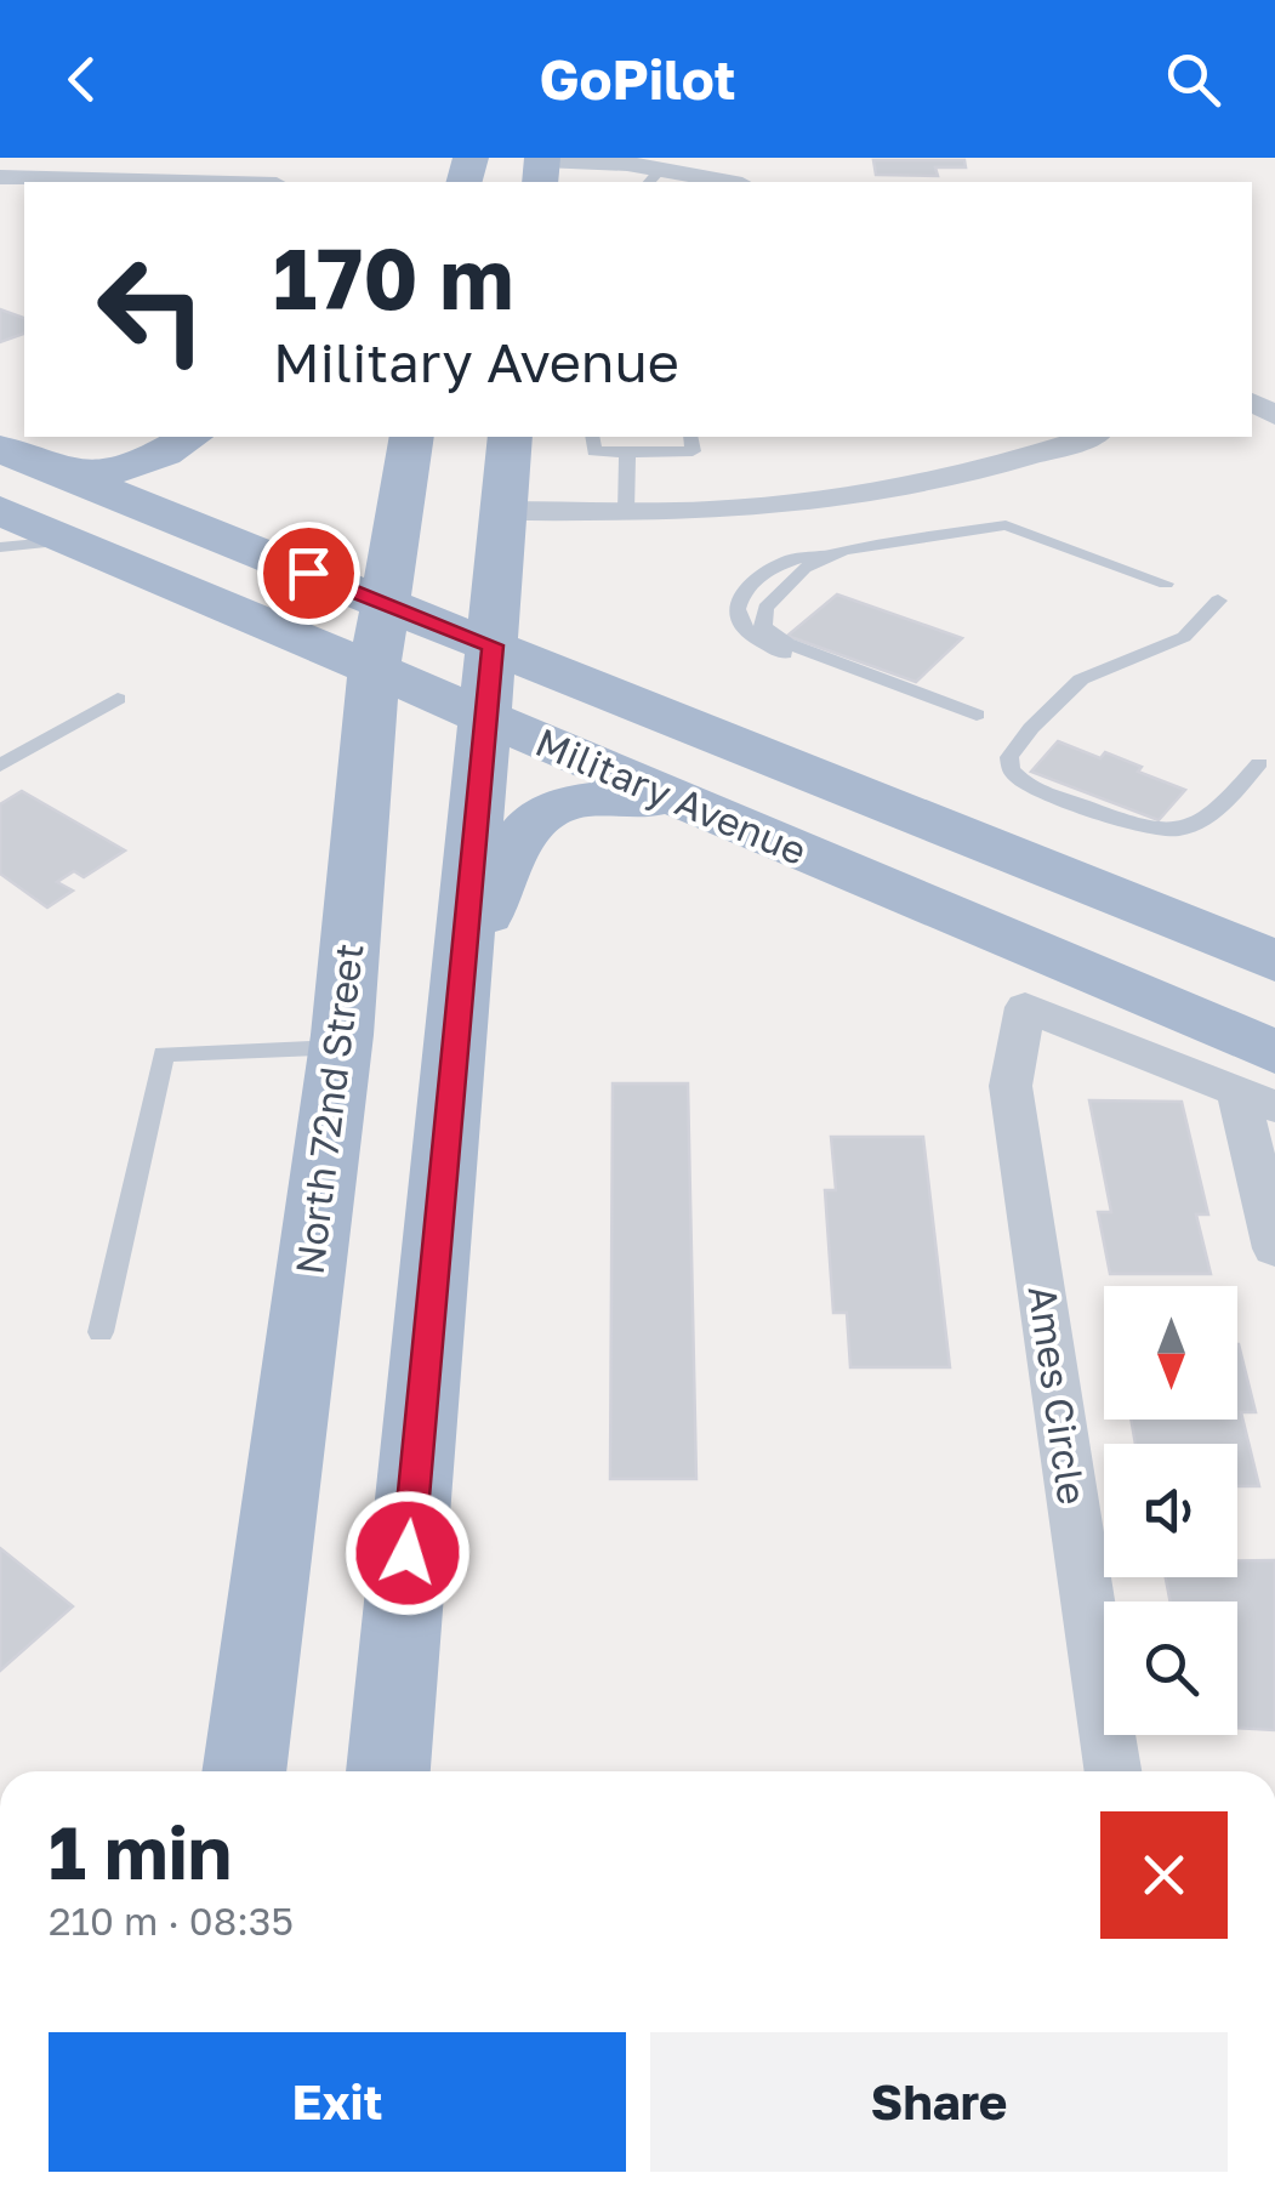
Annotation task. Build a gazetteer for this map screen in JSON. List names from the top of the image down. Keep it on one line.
{"streets":{"main road":["Military Avenue","North 72nd Street"],"street":["Ames Circle"]},"crossings":[["Military Avenue","North 72nd Street"],["Military Avenue","Ames Circle"]],"north":"bottom","page":{"header":"GoPilot","turn":["170 m","Military Avenue"],"heading":["1 min","210 m · 08:35"],"buttons":["Exit","Share"]}}
